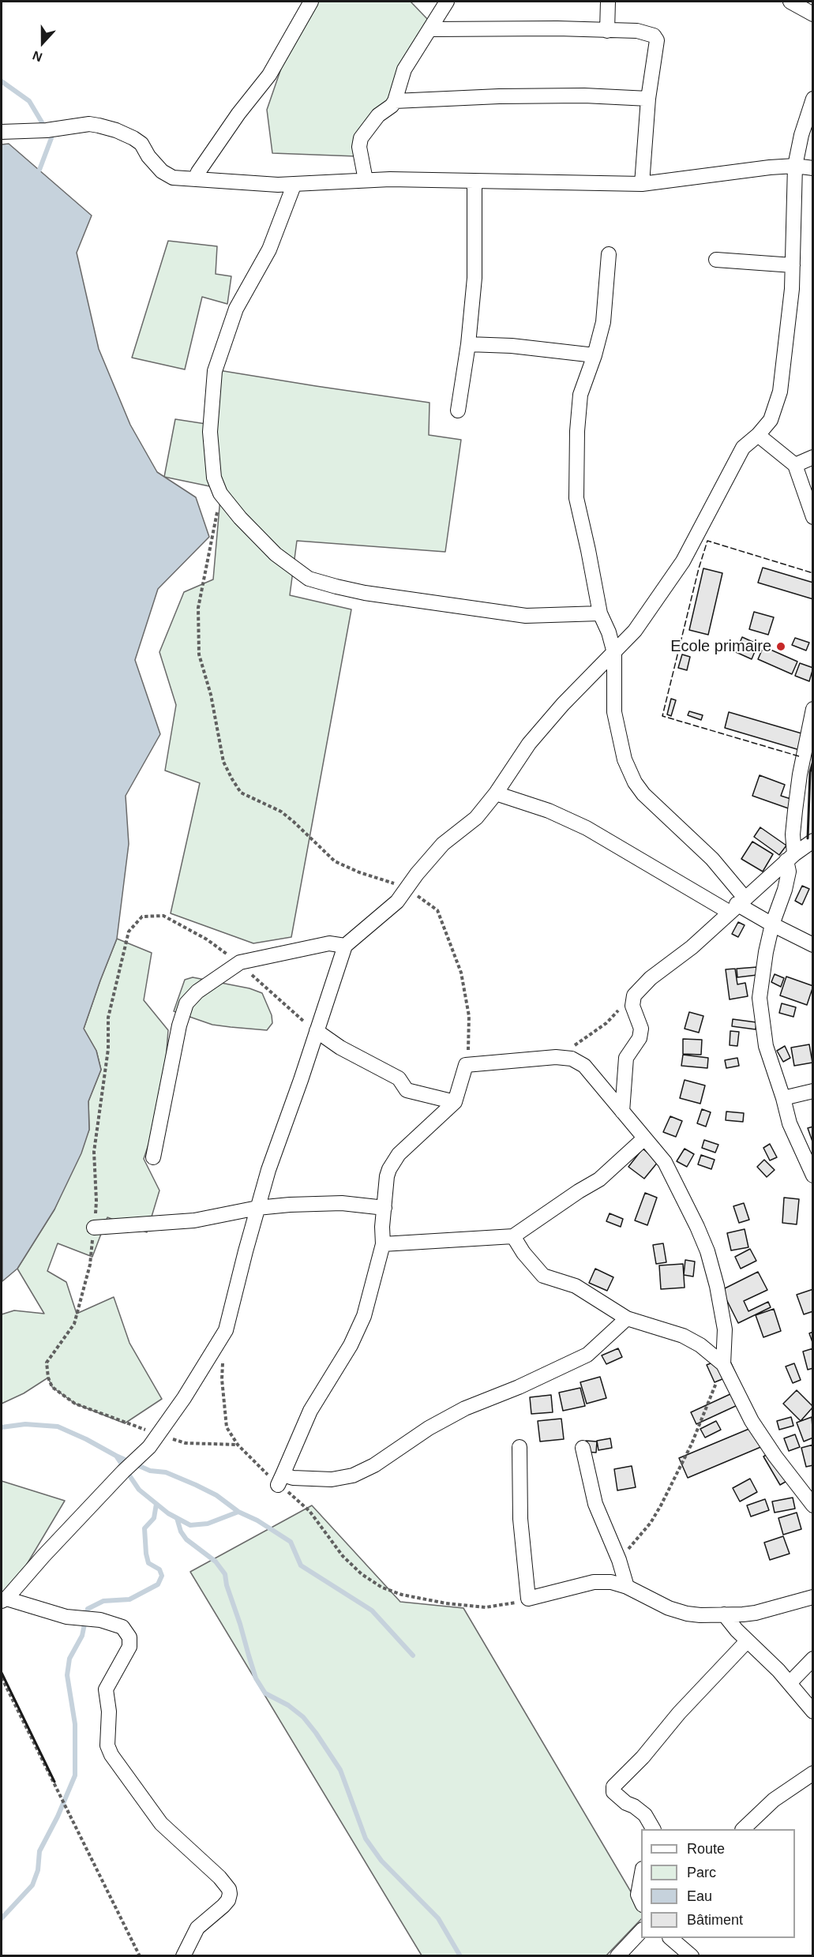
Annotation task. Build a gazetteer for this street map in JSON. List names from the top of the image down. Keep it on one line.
{"places":["Ecole primaire"],"legend":["Route","Parc","Eau","Bâtiment"],"north":"bottom"}
